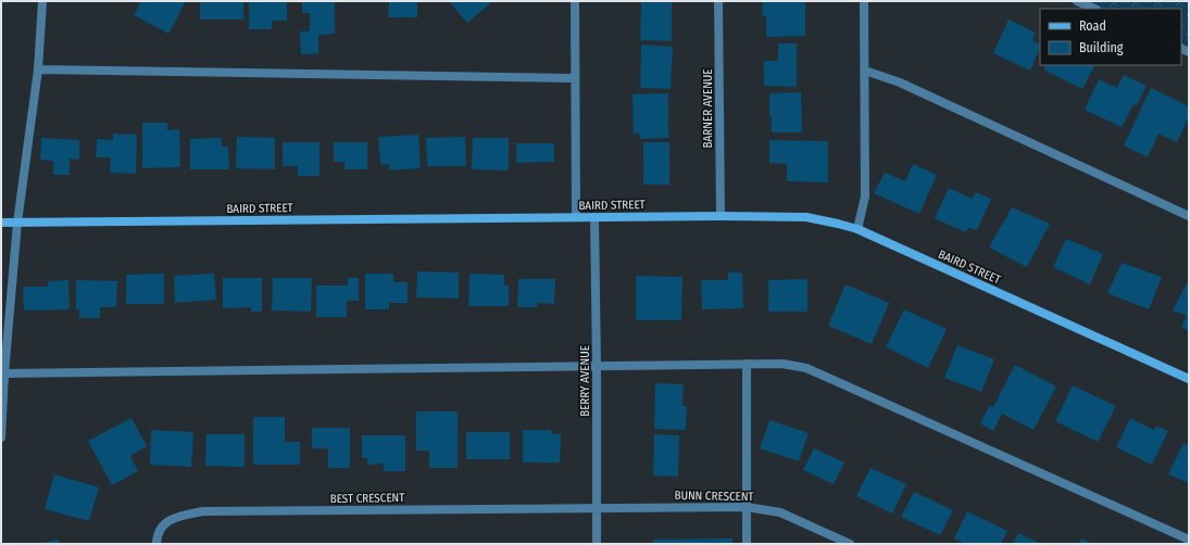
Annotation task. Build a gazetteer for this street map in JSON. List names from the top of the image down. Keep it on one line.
{"streets":{"street":["BARNER AVENUE","BAIRD STREET","BERRY AVENUE","BUNN CRESCENT","BEST CRESCENT"]},"crossings":[["BARNER AVENUE","BAIRD STREET"],["BAIRD STREET","BERRY AVENUE"],["BERRY AVENUE","BUNN CRESCENT"],["BERRY AVENUE","BEST CRESCENT"],["BUNN CRESCENT","BEST CRESCENT"]],"legend":["Road","Building"]}
